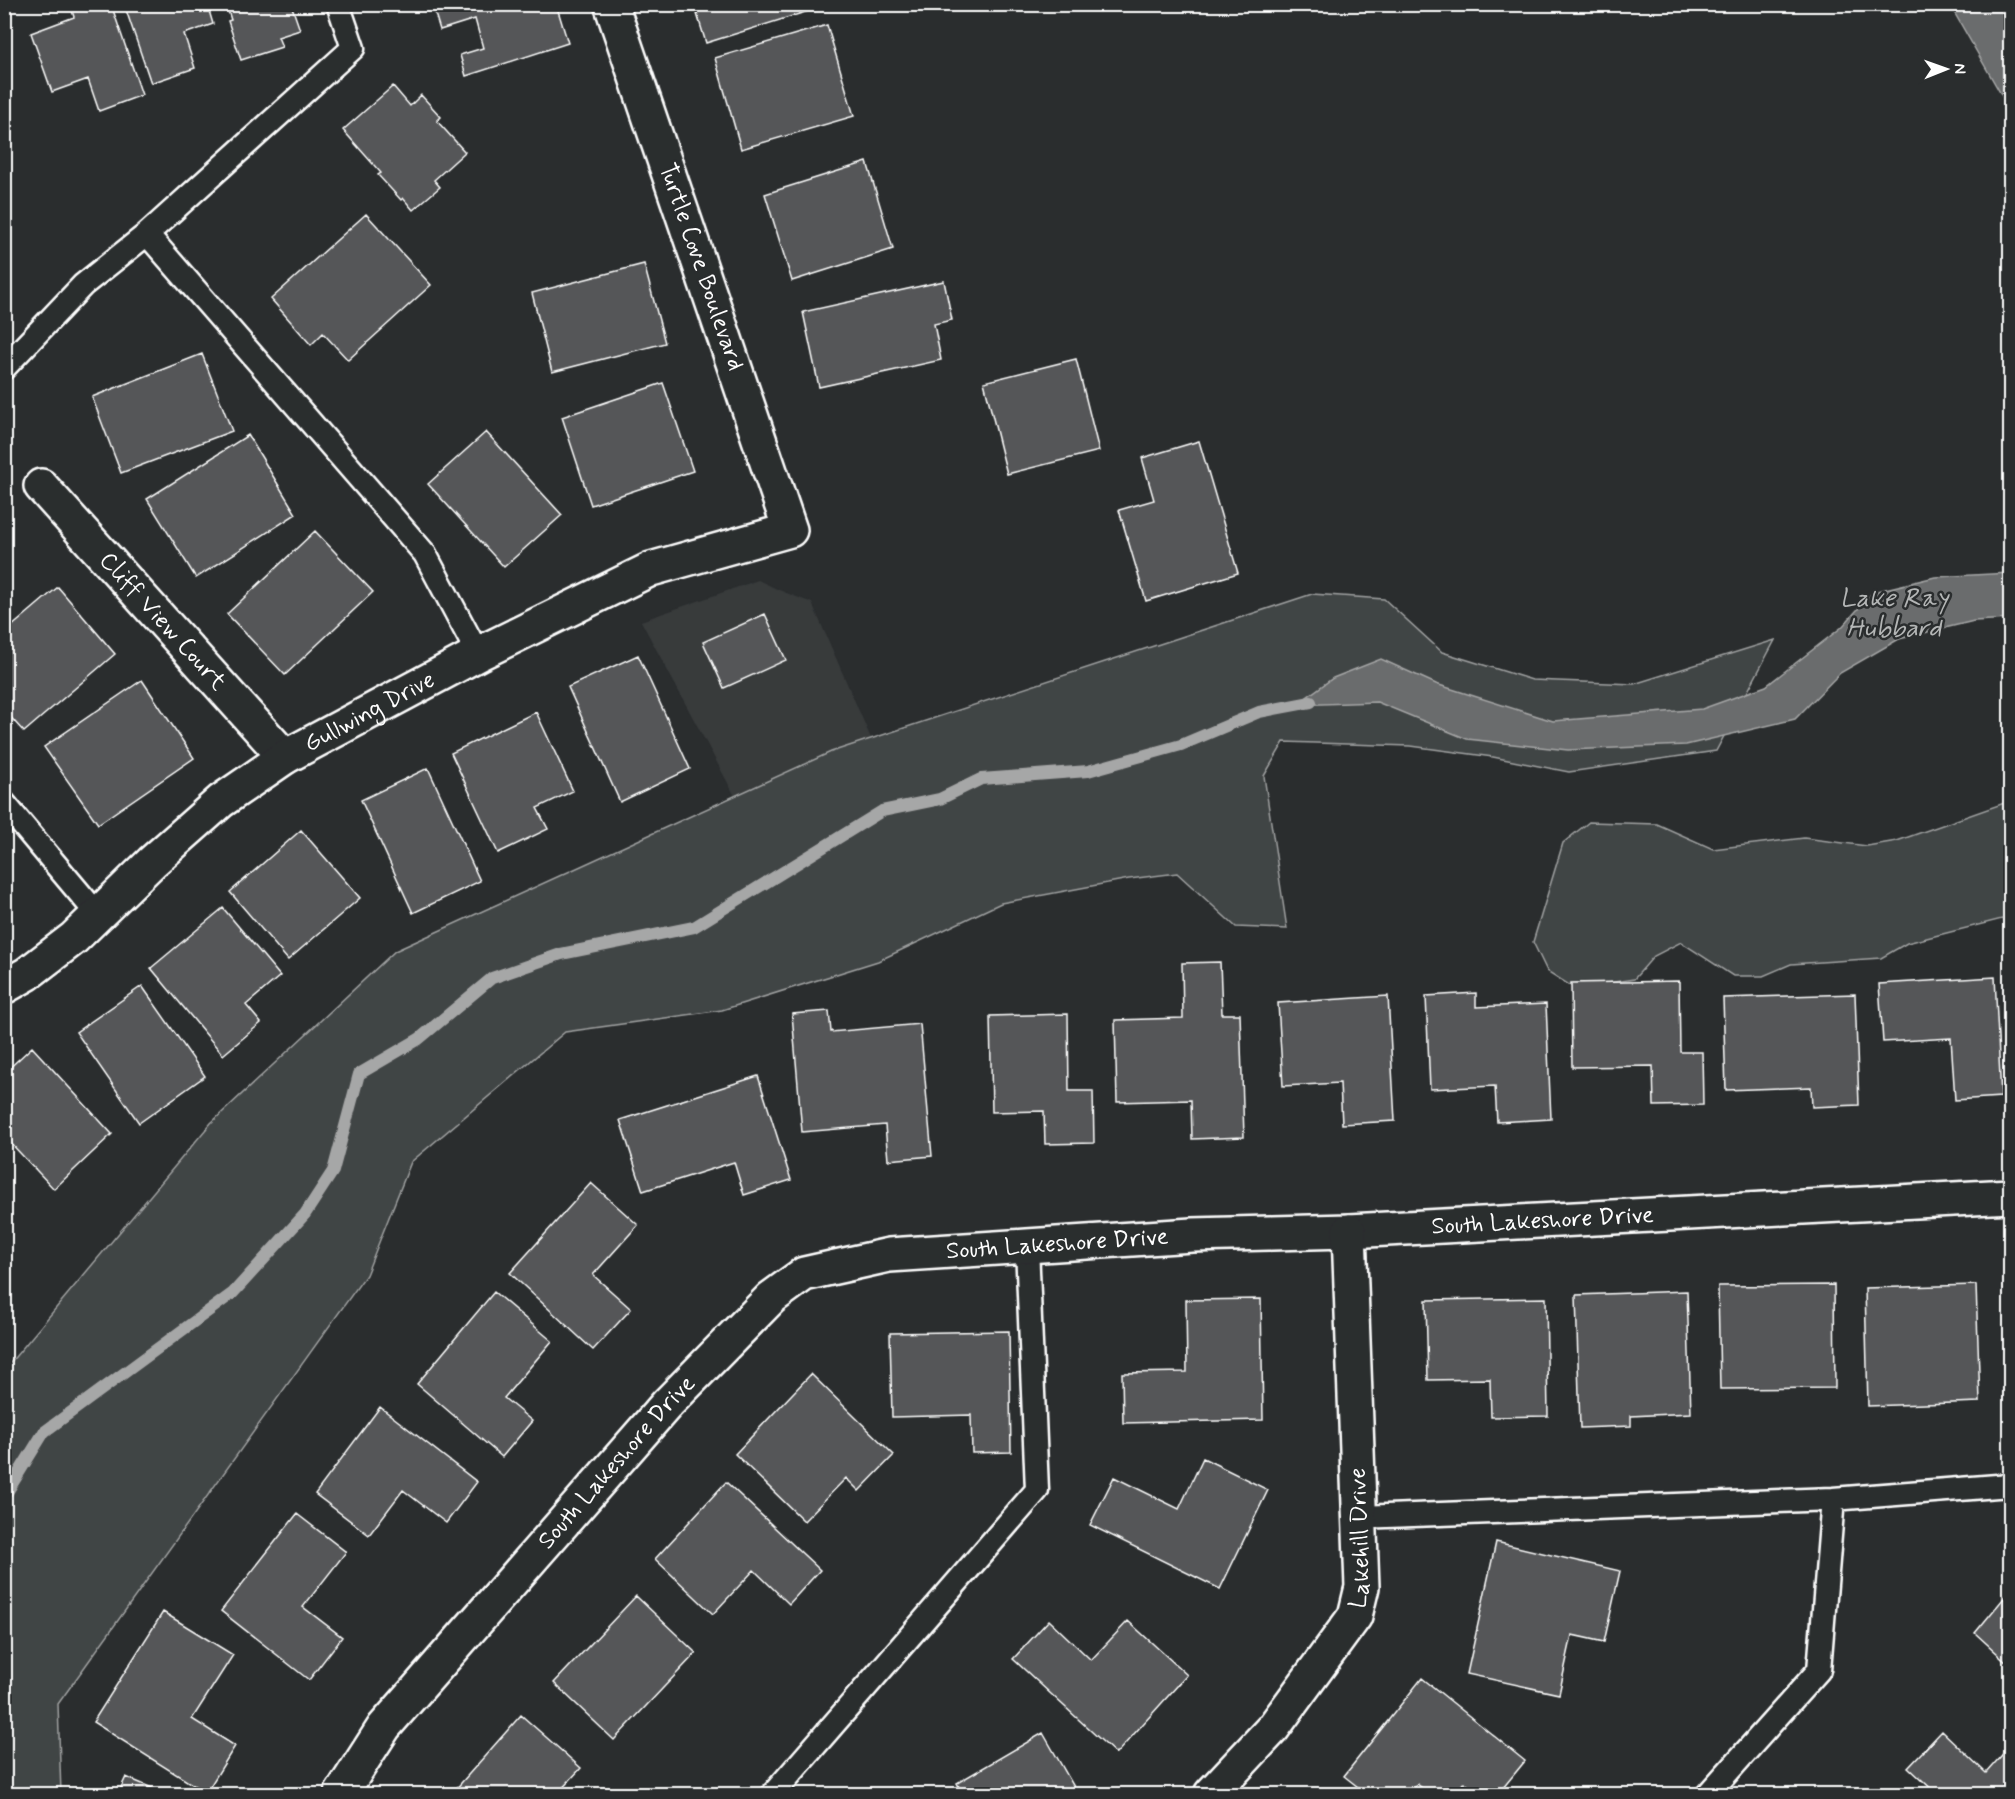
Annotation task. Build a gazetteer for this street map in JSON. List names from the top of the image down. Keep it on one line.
{"streets":{"street":["Turtle Cove Boulevard","Cliff View Court","Gullwing Drive","South Lakeshore Drive","Lakehill Drive"]},"crossings":[["Turtle Cove Boulevard","Gullwing Drive"],["Cliff View Court","Gullwing Drive"],["South Lakeshore Drive","Lakehill Drive"]],"water":["Lake Ray Hubbard"],"north":"right"}
